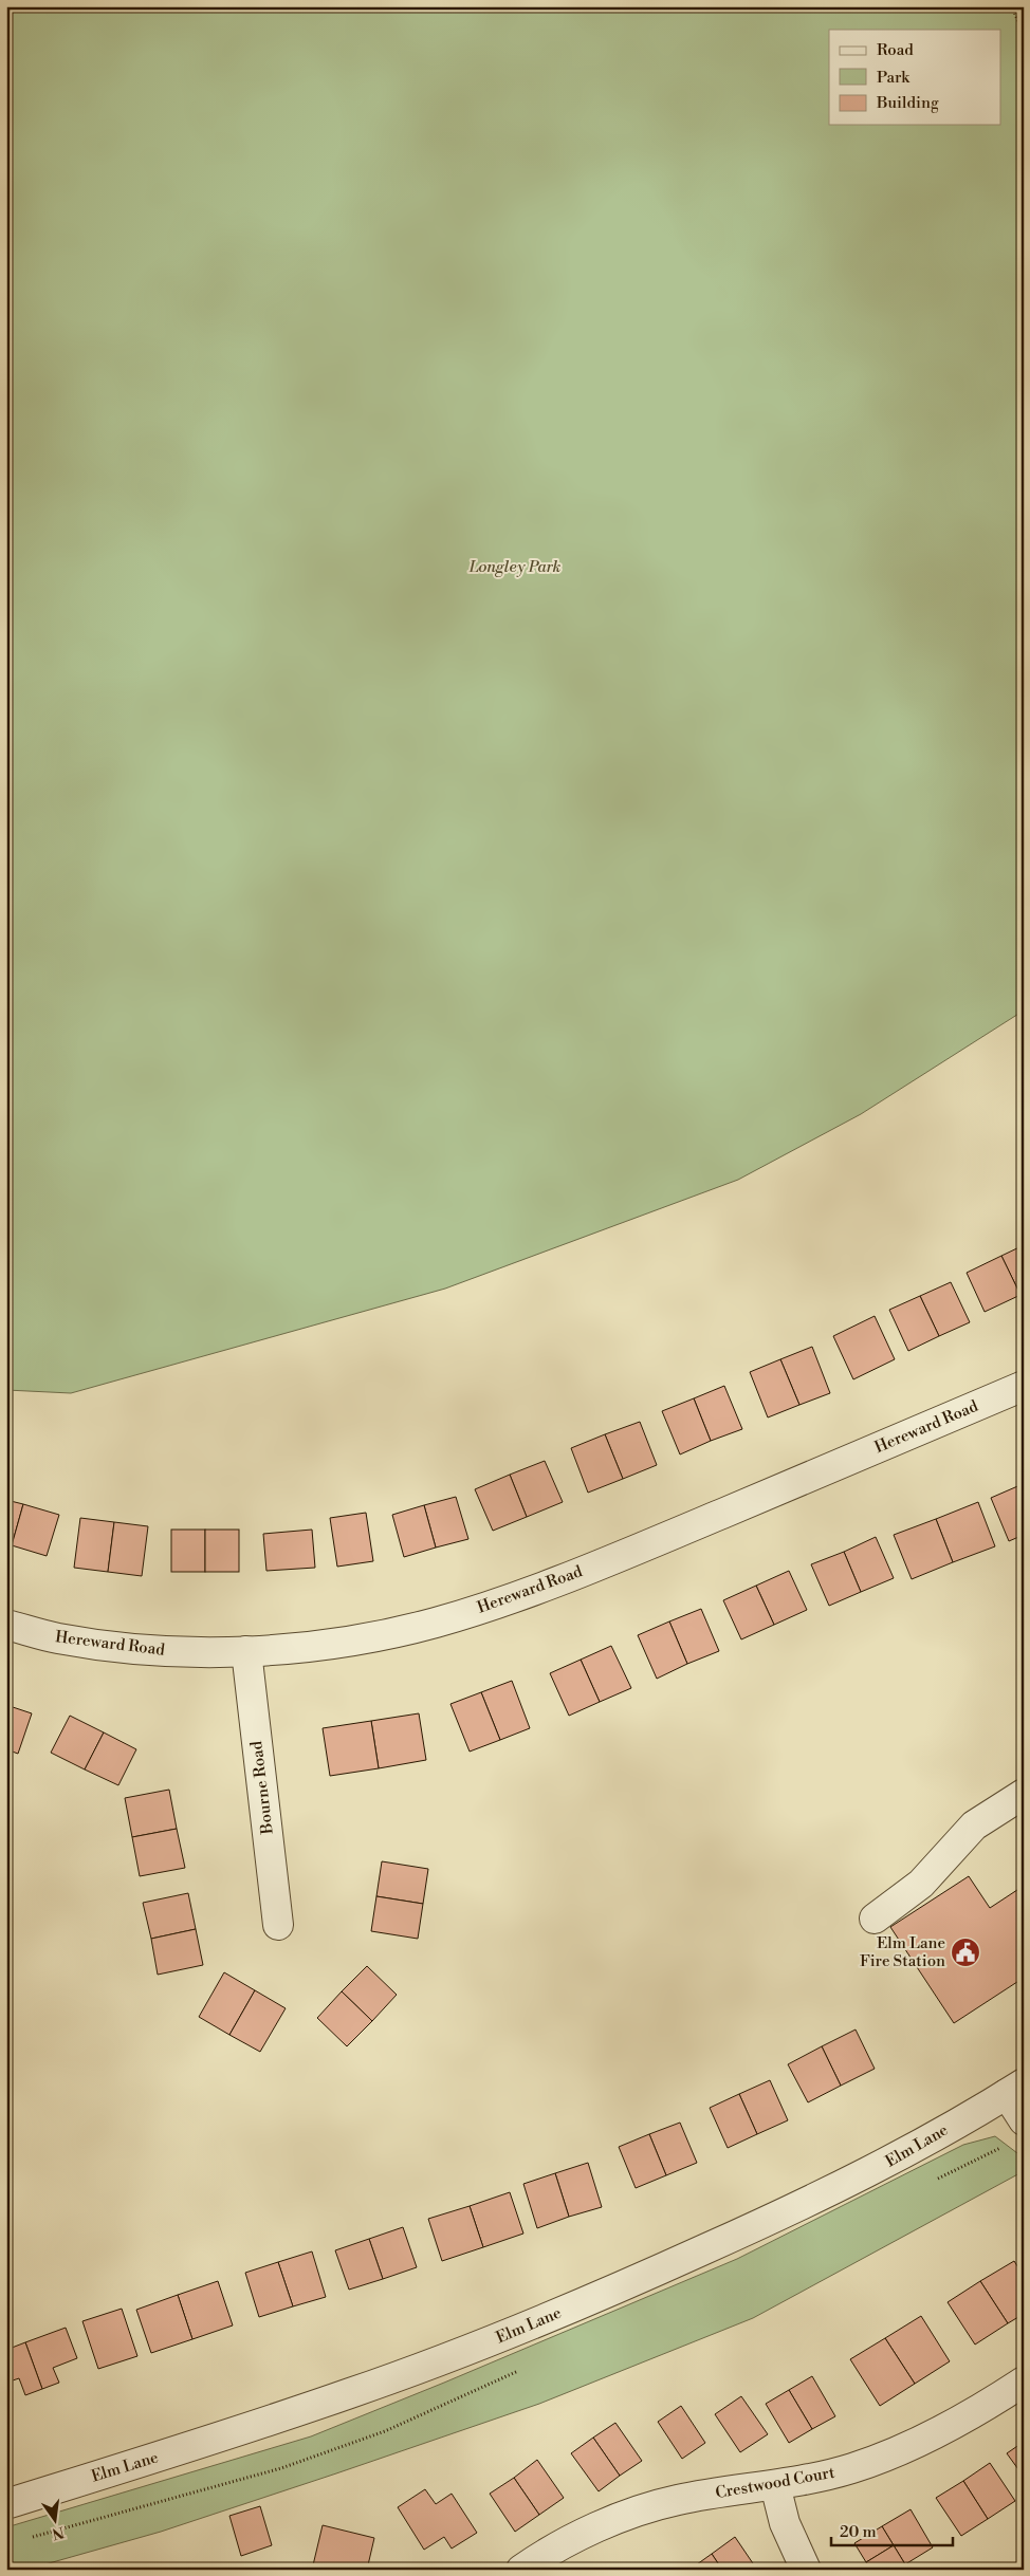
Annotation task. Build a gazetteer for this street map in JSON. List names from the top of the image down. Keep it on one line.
{"streets":{"street":["Hereward Road","Bourne Road","Elm Lane","Crestwood Court"]},"crossings":[["Hereward Road","Bourne Road"]],"parks":["Longley Park"],"places":{"public building":["Elm Lane Fire Station"]},"legend":["Road","Park","Building"],"scale_bar":"20 m","north":"bottom"}
